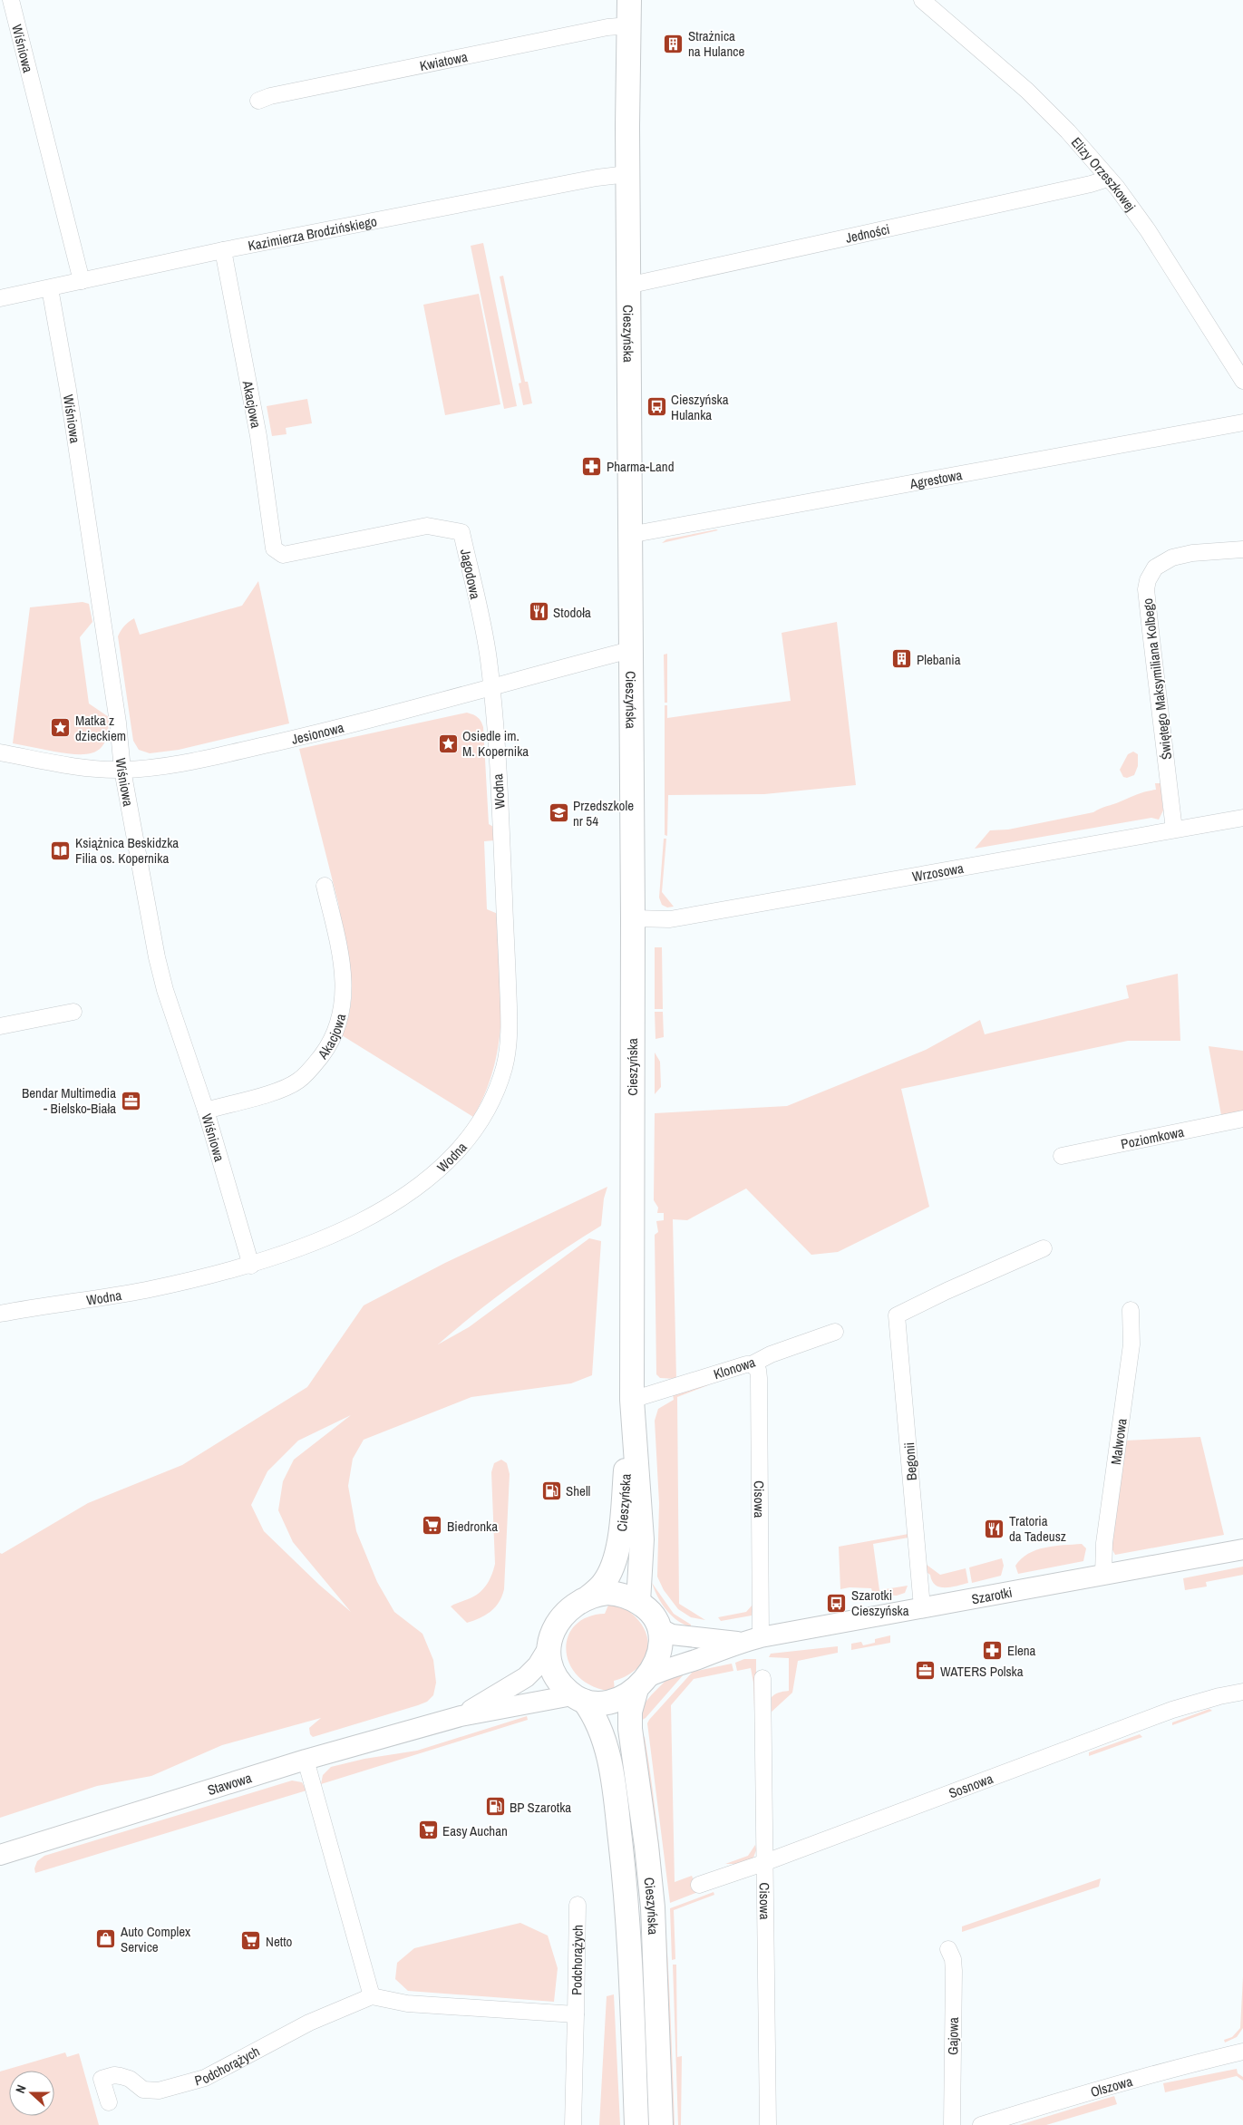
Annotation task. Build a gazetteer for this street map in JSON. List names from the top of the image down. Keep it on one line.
{"streets":{"main road":["Cieszyńska"],"street":["Wiśniowa","Kwiatowa","Elizy Orzeszkowej","Jedności","Kazimierza Brodzińskiego","Akacjowa","Agrestowa","Jagodowa","Świętego Maksymiliana Kolbego","Jesionowa","Wodna","Wrzosowa","Poziomkowa","Klonowa","Malwowa","Begonii","Cisowa","Szarotki","Stawowa","Sosnowa","Podchorążych","Gajowa","Olszowa"]},"crossings":[["Wiśniowa","Kazimierza Brodzińskiego"],["Wiśniowa","Akacjowa"],["Wiśniowa","Jesionowa"],["Wiśniowa","Wodna"],["Kwiatowa","Cieszyńska"],["Elizy Orzeszkowej","Jedności"],["Jedności","Cieszyńska"],["Kazimierza Brodzińskiego","Cieszyńska"],["Kazimierza Brodzińskiego","Akacjowa"],["Cieszyńska","Agrestowa"],["Cieszyńska","Jesionowa"],["Cieszyńska","Wrzosowa"],["Cieszyńska","Klonowa"],["Cieszyńska","Szarotki"],["Cieszyńska","Stawowa"],["Akacjowa","Jagodowa"],["Jagodowa","Jesionowa"],["Jagodowa","Wodna"],["Świętego Maksymiliana Kolbego","Wrzosowa"],["Jesionowa","Wodna"],["Klonowa","Cisowa"],["Malwowa","Szarotki"],["Begonii","Szarotki"],["Cisowa","Szarotki"],["Cisowa","Sosnowa"],["Szarotki","Stawowa"]],"places":{"building":["Strażnica na Hulance","Plebania"],"bus stop":["Cieszyńska Hulanka","Szarotki Cieszyńska"],"pharmacy":["Pharma-Land","Elena"],"restaurant":["Stodoła","Tratoria da Tadeusz"],"place":["Matka z dzieckiem","Osiedle im. M. Kopernika"],"school or university":["Przedszkole nr 54"],"library":["Książnica Beskidzka Filia os. Kopernika"],"office":["Bendar Multimedia - Bielsko-Biała","WATERS Polska"],"fuel station":["Shell","BP Szarotka"],"supermarket":["Biedronka","Easy Auchan","Netto"],"shop":["Auto Complex Service"]},"north":"left"}
